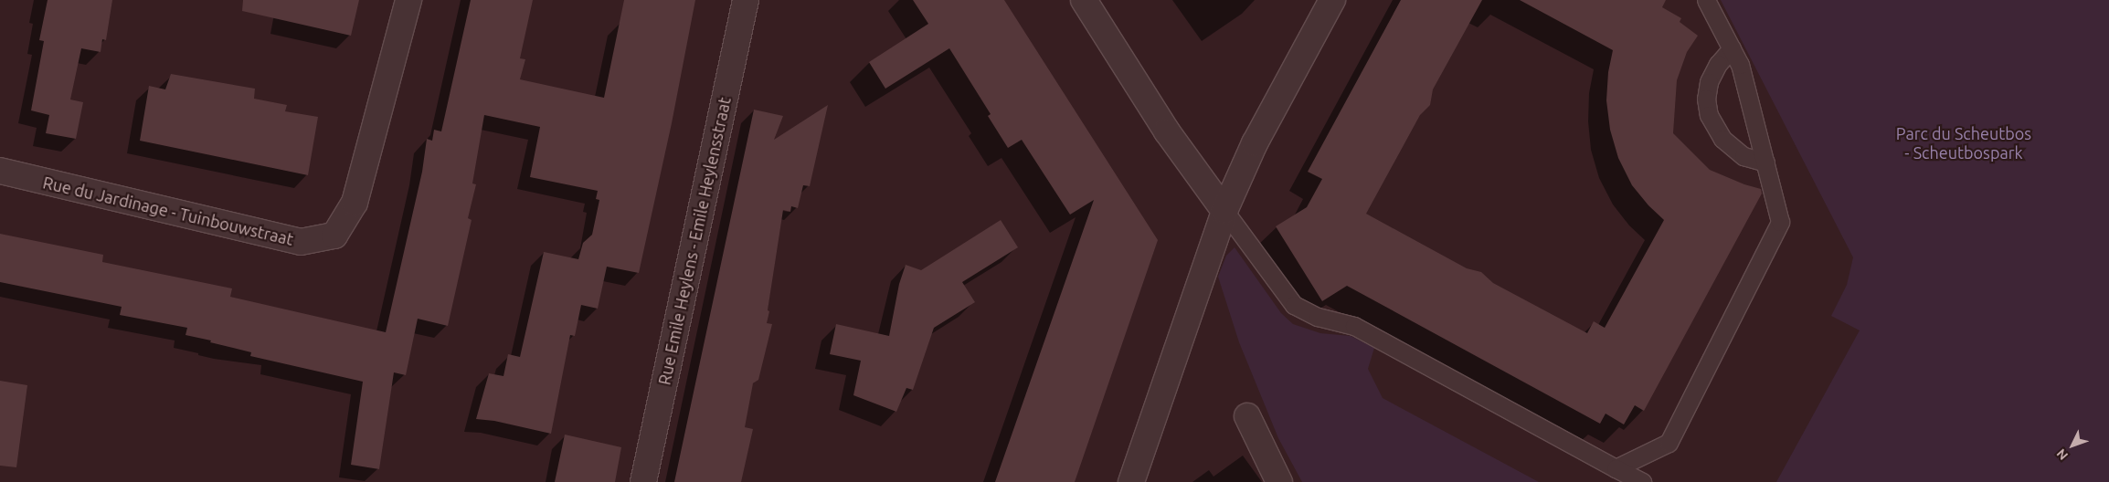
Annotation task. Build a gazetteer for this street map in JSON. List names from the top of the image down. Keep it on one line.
{"streets":{"street":["Rue du Jardinage - Tuinbouwstraat","Rue Emile Heylens - Emile Heylensstraat"]},"parks":["Parc du Scheutbos - Scheutbospark"],"north":"bottom left"}
